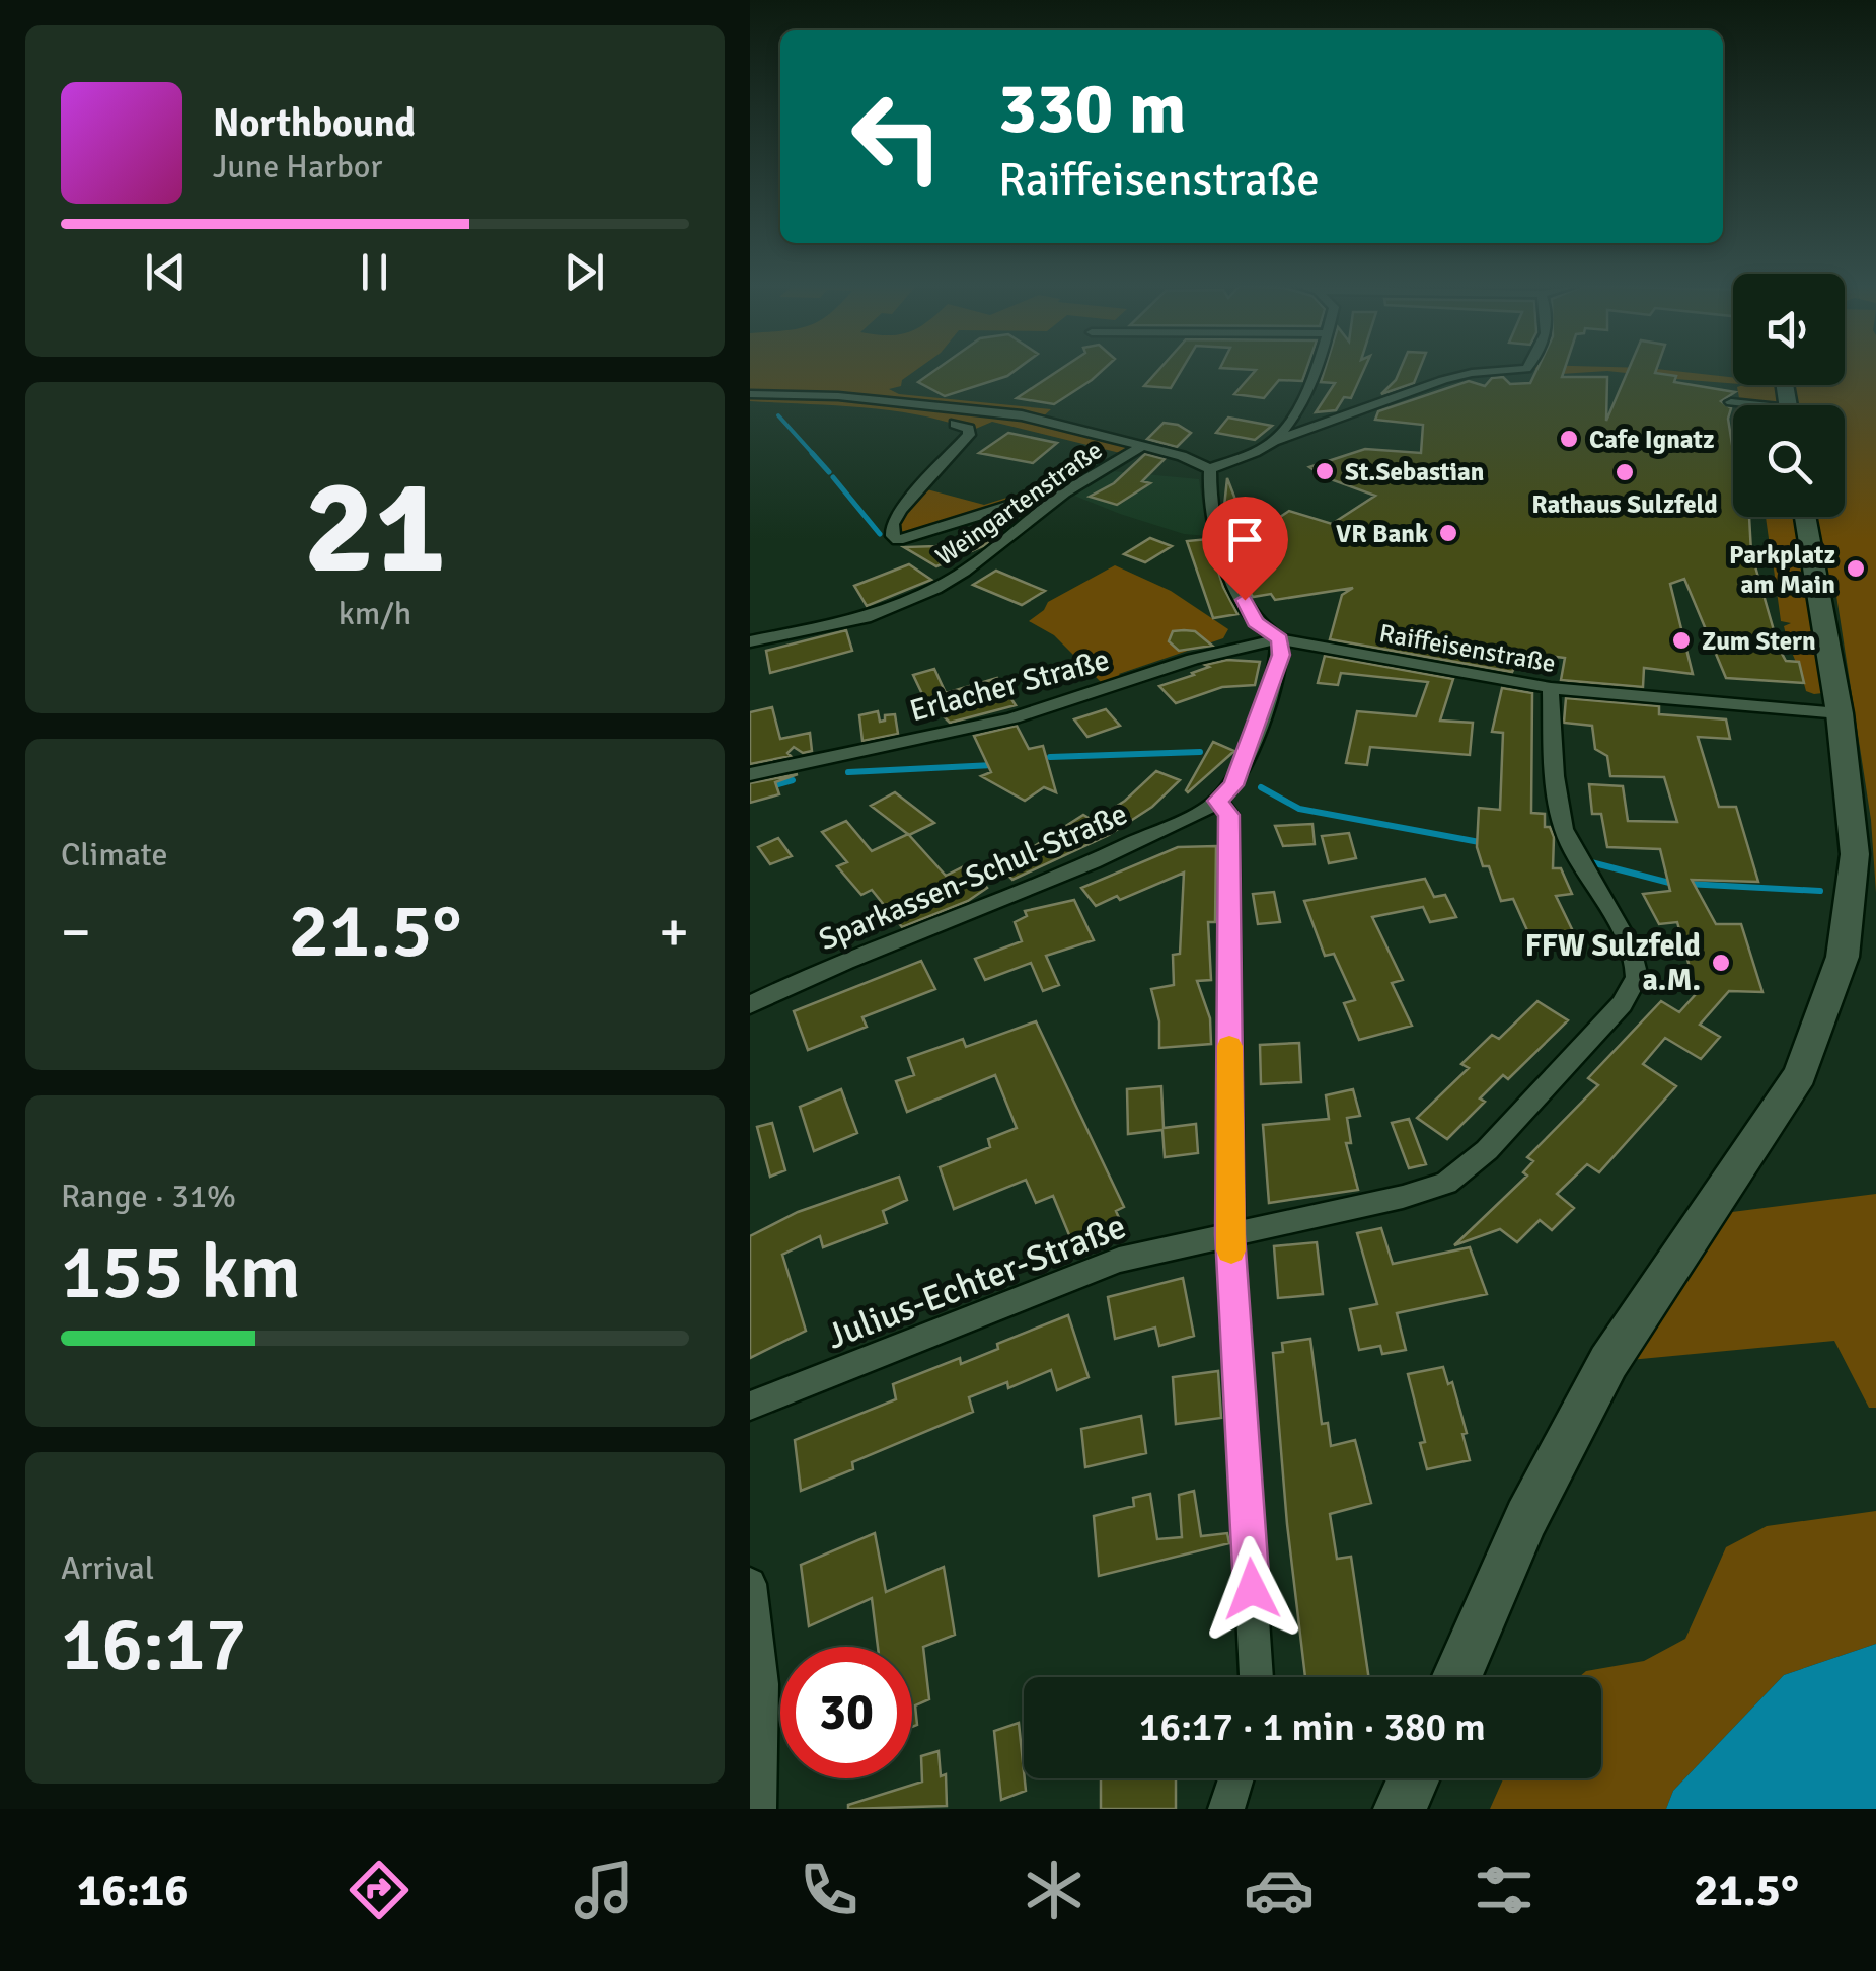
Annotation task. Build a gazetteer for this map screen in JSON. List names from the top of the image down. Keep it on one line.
{"streets":{"street":["Weingartenstraße","Raiffeisenstraße","Erlacher Straße","Sparkassen-Schul-Straße","Julius-Echter-Straße"]},"crossings":[["Raiffeisenstraße","Erlacher Straße"],["Raiffeisenstraße","Julius-Echter-Straße"]],"places":["Cafe Ignatz","St.Sebastian","Rathaus Sulzfeld","VR Bank","Parkplatz am Main","Zum Stern","FFW Sulzfeld a.M."],"page":{"turn":["330 m","Raiffeisenstraße"],"song":["Northbound","June Harbor"],"tile":[["21","km/h"],"Climate",["Range · 31%","155 km"],["Arrival","16:17"]],"heat":["−","21.5°","+"],"limit":"30","trip":"16:17 · 1 min · 380 m","tabs":["16:16","21.5°"]}}
